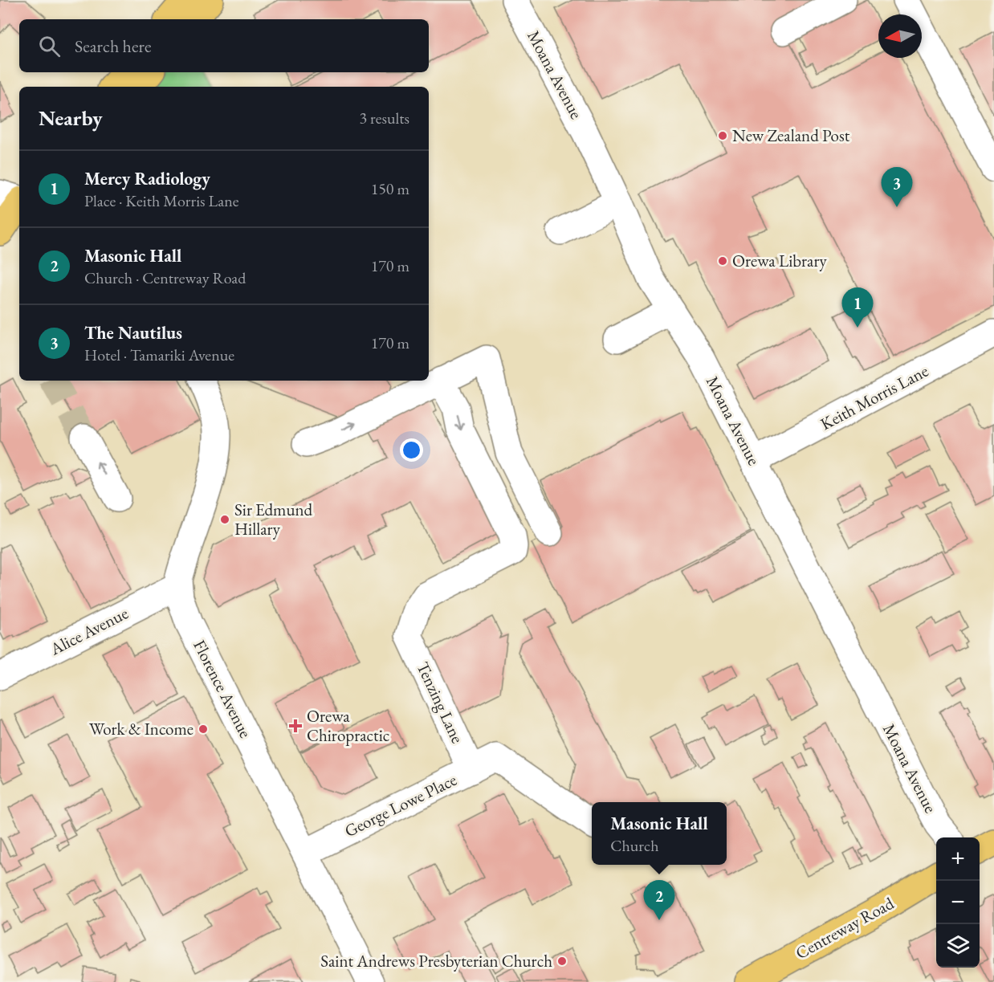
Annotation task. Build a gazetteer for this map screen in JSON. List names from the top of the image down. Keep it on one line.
{"streets":{"main road":["Centreway Road"],"street":["Moana Avenue","Keith Morris Lane","Alice Avenue","Florence Avenue","Tenzing Lane","George Lowe Place"]},"crossings":[["Moana Avenue","Keith Morris Lane"],["Alice Avenue","Florence Avenue"],["Florence Avenue","George Lowe Place"],["Tenzing Lane","George Lowe Place"]],"one_way":["Tenzing Lane"],"places":{"other":["New Zealand Post","Orewa Library","Sir Edmund Hillary","Work & Income","Saint Andrews Presbyterian Church"],"health":["Orewa Chiropractic"]},"north":"left","page":{"search":"Search here","heading":["Nearby","3 results"],"list":[{"mark":"1","name":"Mercy Radiology","note":"Place · Keith Morris Lane","value":"150 m"},{"mark":"2","name":"Masonic Hall","note":"Church · Centreway Road","value":"170 m"},{"mark":"3","name":"The Nautilus","note":"Hotel · Tamariki Avenue","value":"170 m"}],"pins":["3","1","2"],"popup":["Masonic Hall","Church"],"map_buttons":["+","−"]}}
